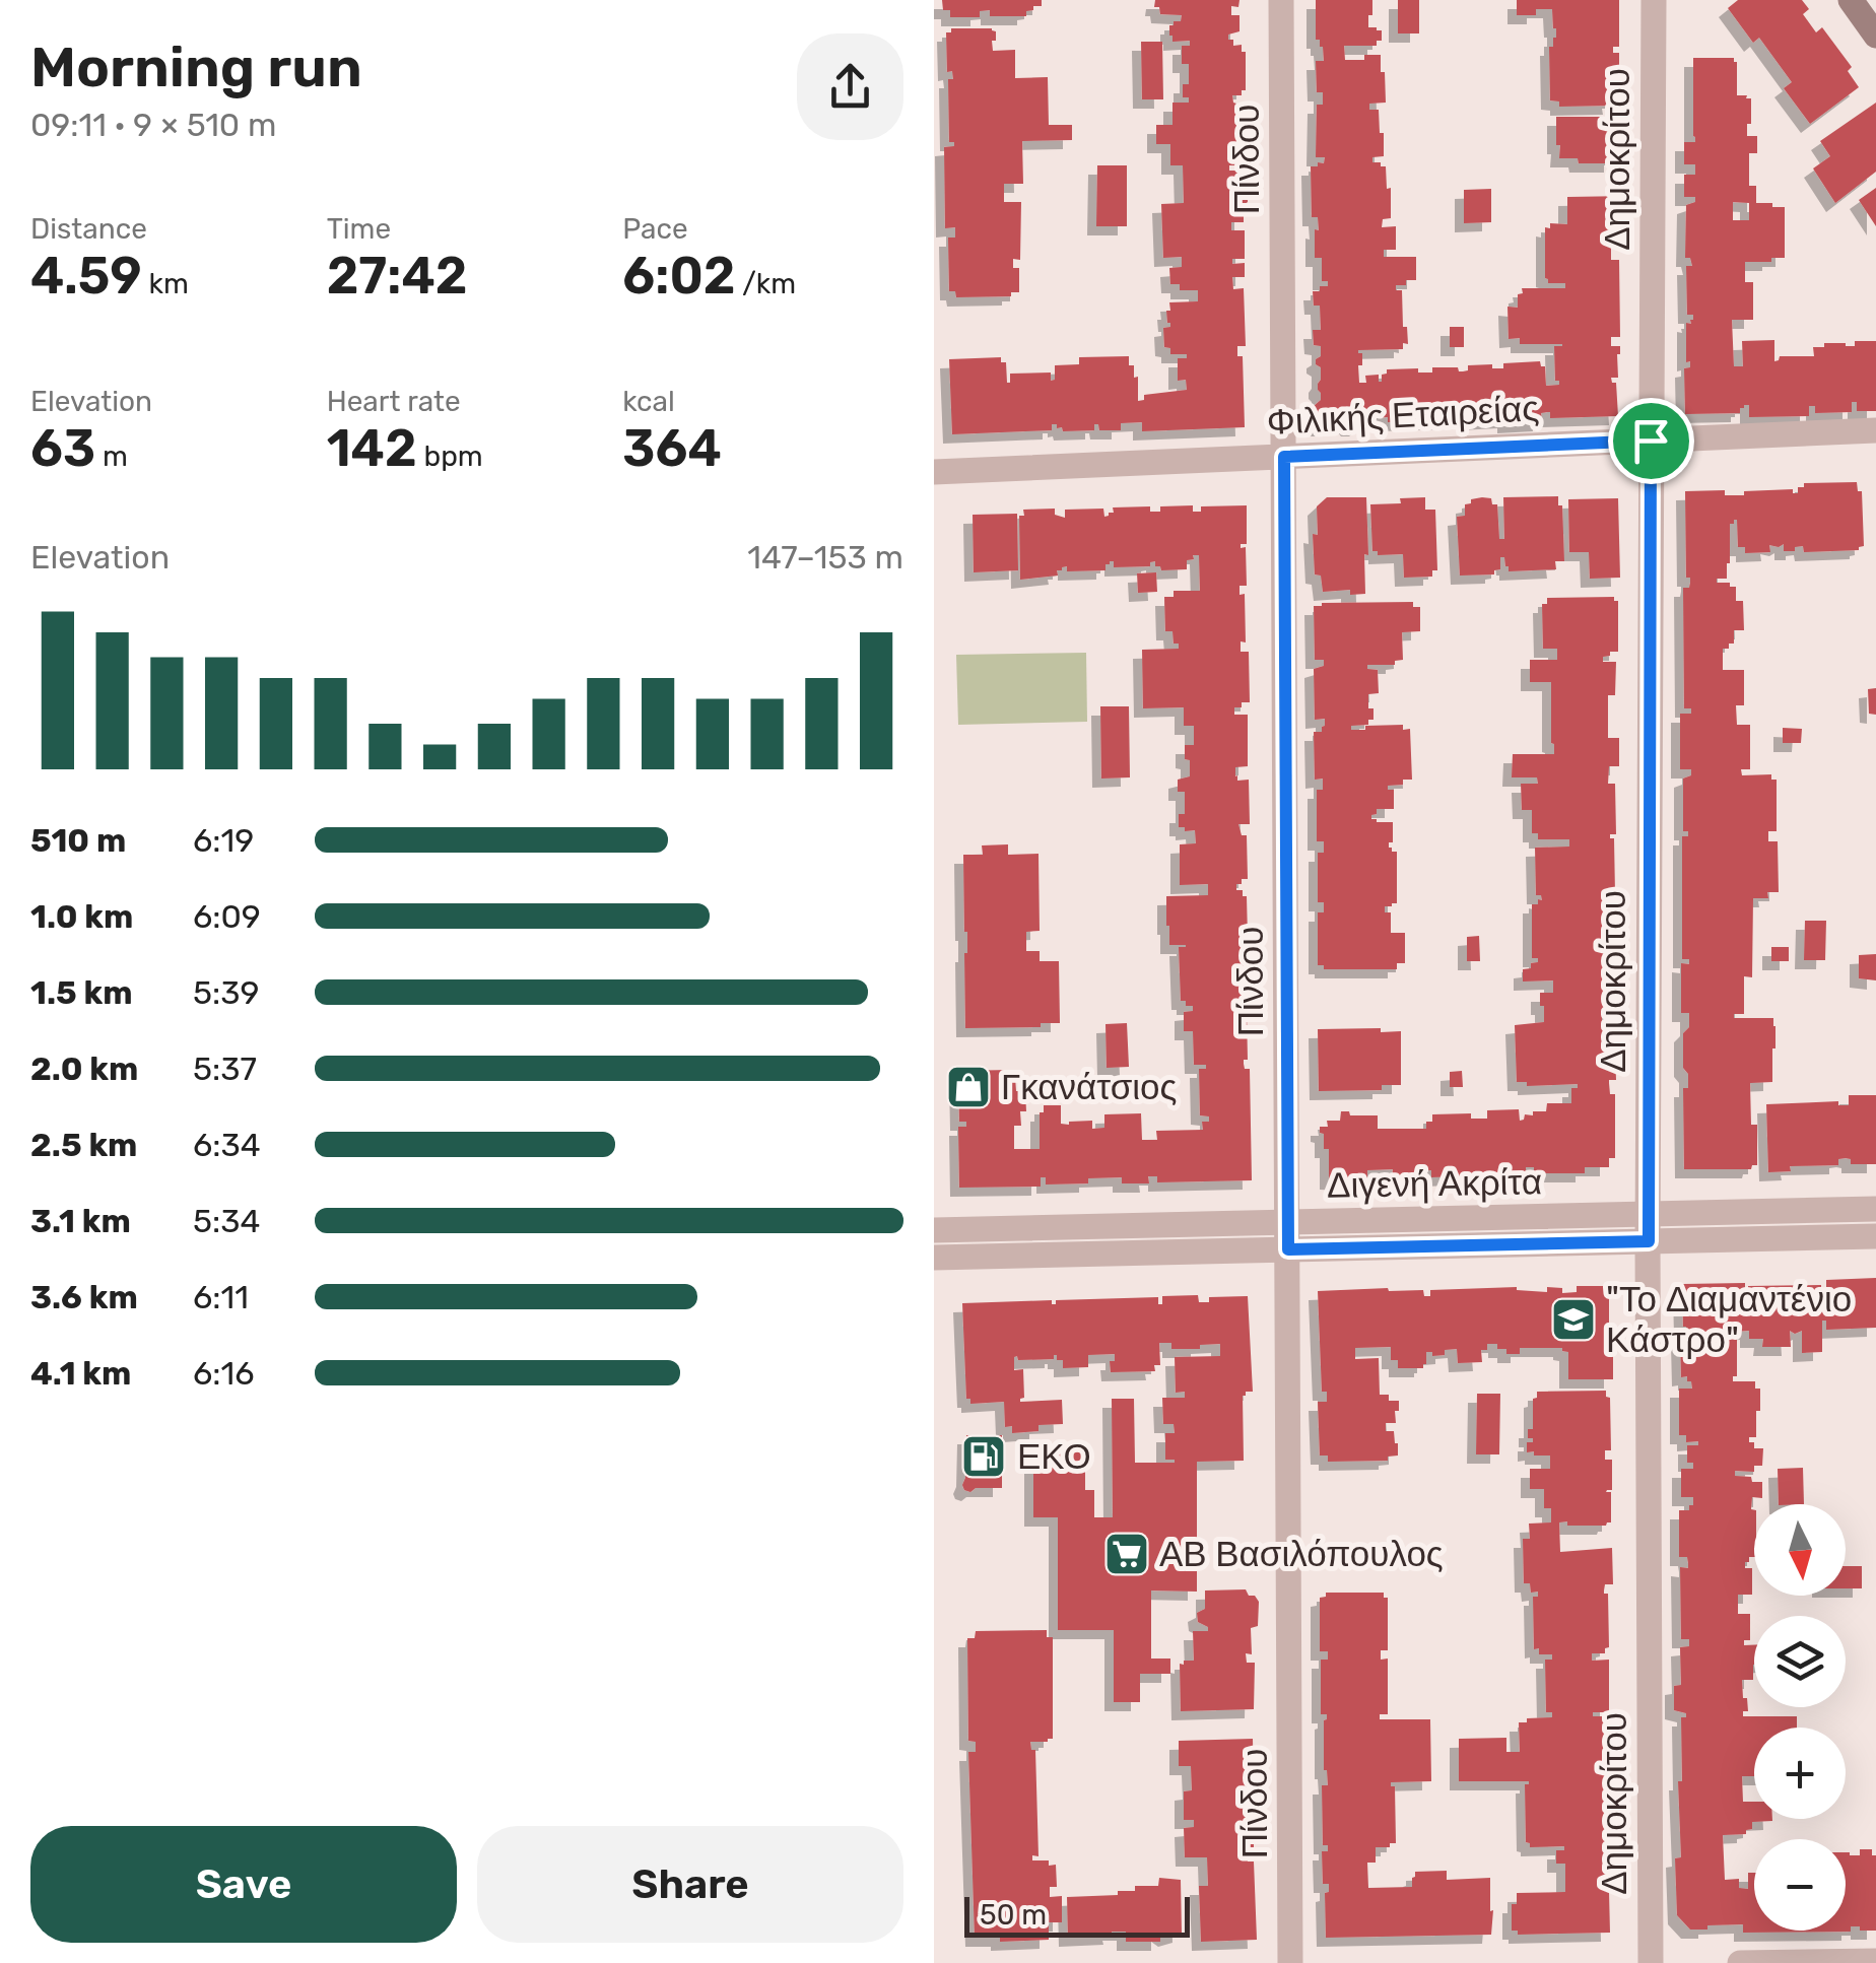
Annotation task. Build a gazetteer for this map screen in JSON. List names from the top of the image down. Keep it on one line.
{"streets":{"street":["Πίνδου","Δημοκρίτου","Φιλικής Εταιρείας","Διγενή Ακρίτα"]},"crossings":[["Πίνδου","Φιλικής Εταιρείας"],["Πίνδου","Διγενή Ακρίτα"],["Δημοκρίτου","Φιλικής Εταιρείας"],["Δημοκρίτου","Διγενή Ακρίτα"]],"places":{"shop":["Γκανάτσιος"],"school or university":["\"Το Διαμαντένιο Κάστρο\""],"fuel station":["ΕΚΟ"],"supermarket":["ΑΒ Βασιλόπουλος"]},"scale_bar":"50 m","north":"bottom","page":{"heading":["Morning run","09:11 · 9 × 510 m"],"stats":[["Distance","4.59 km"],["Time","27:42"],["Pace","6:02 /km"],["Elevation","63 m"],["Heart rate","142 bpm"],["kcal","364"]],"chart":["Elevation","147–153 m"],"list":[{"name":"510 m","note":"6:19"},{"name":"1.0 km","note":"6:09"},{"name":"1.5 km","note":"5:39"},{"name":"2.0 km","note":"5:37"},{"name":"2.5 km","note":"6:34"},{"name":"3.1 km","note":"5:34"},{"name":"3.6 km","note":"6:11"},{"name":"4.1 km","note":"6:16"}],"map_buttons":["+","−"],"buttons":["Save","Share"],"scale":"50 m"}}
